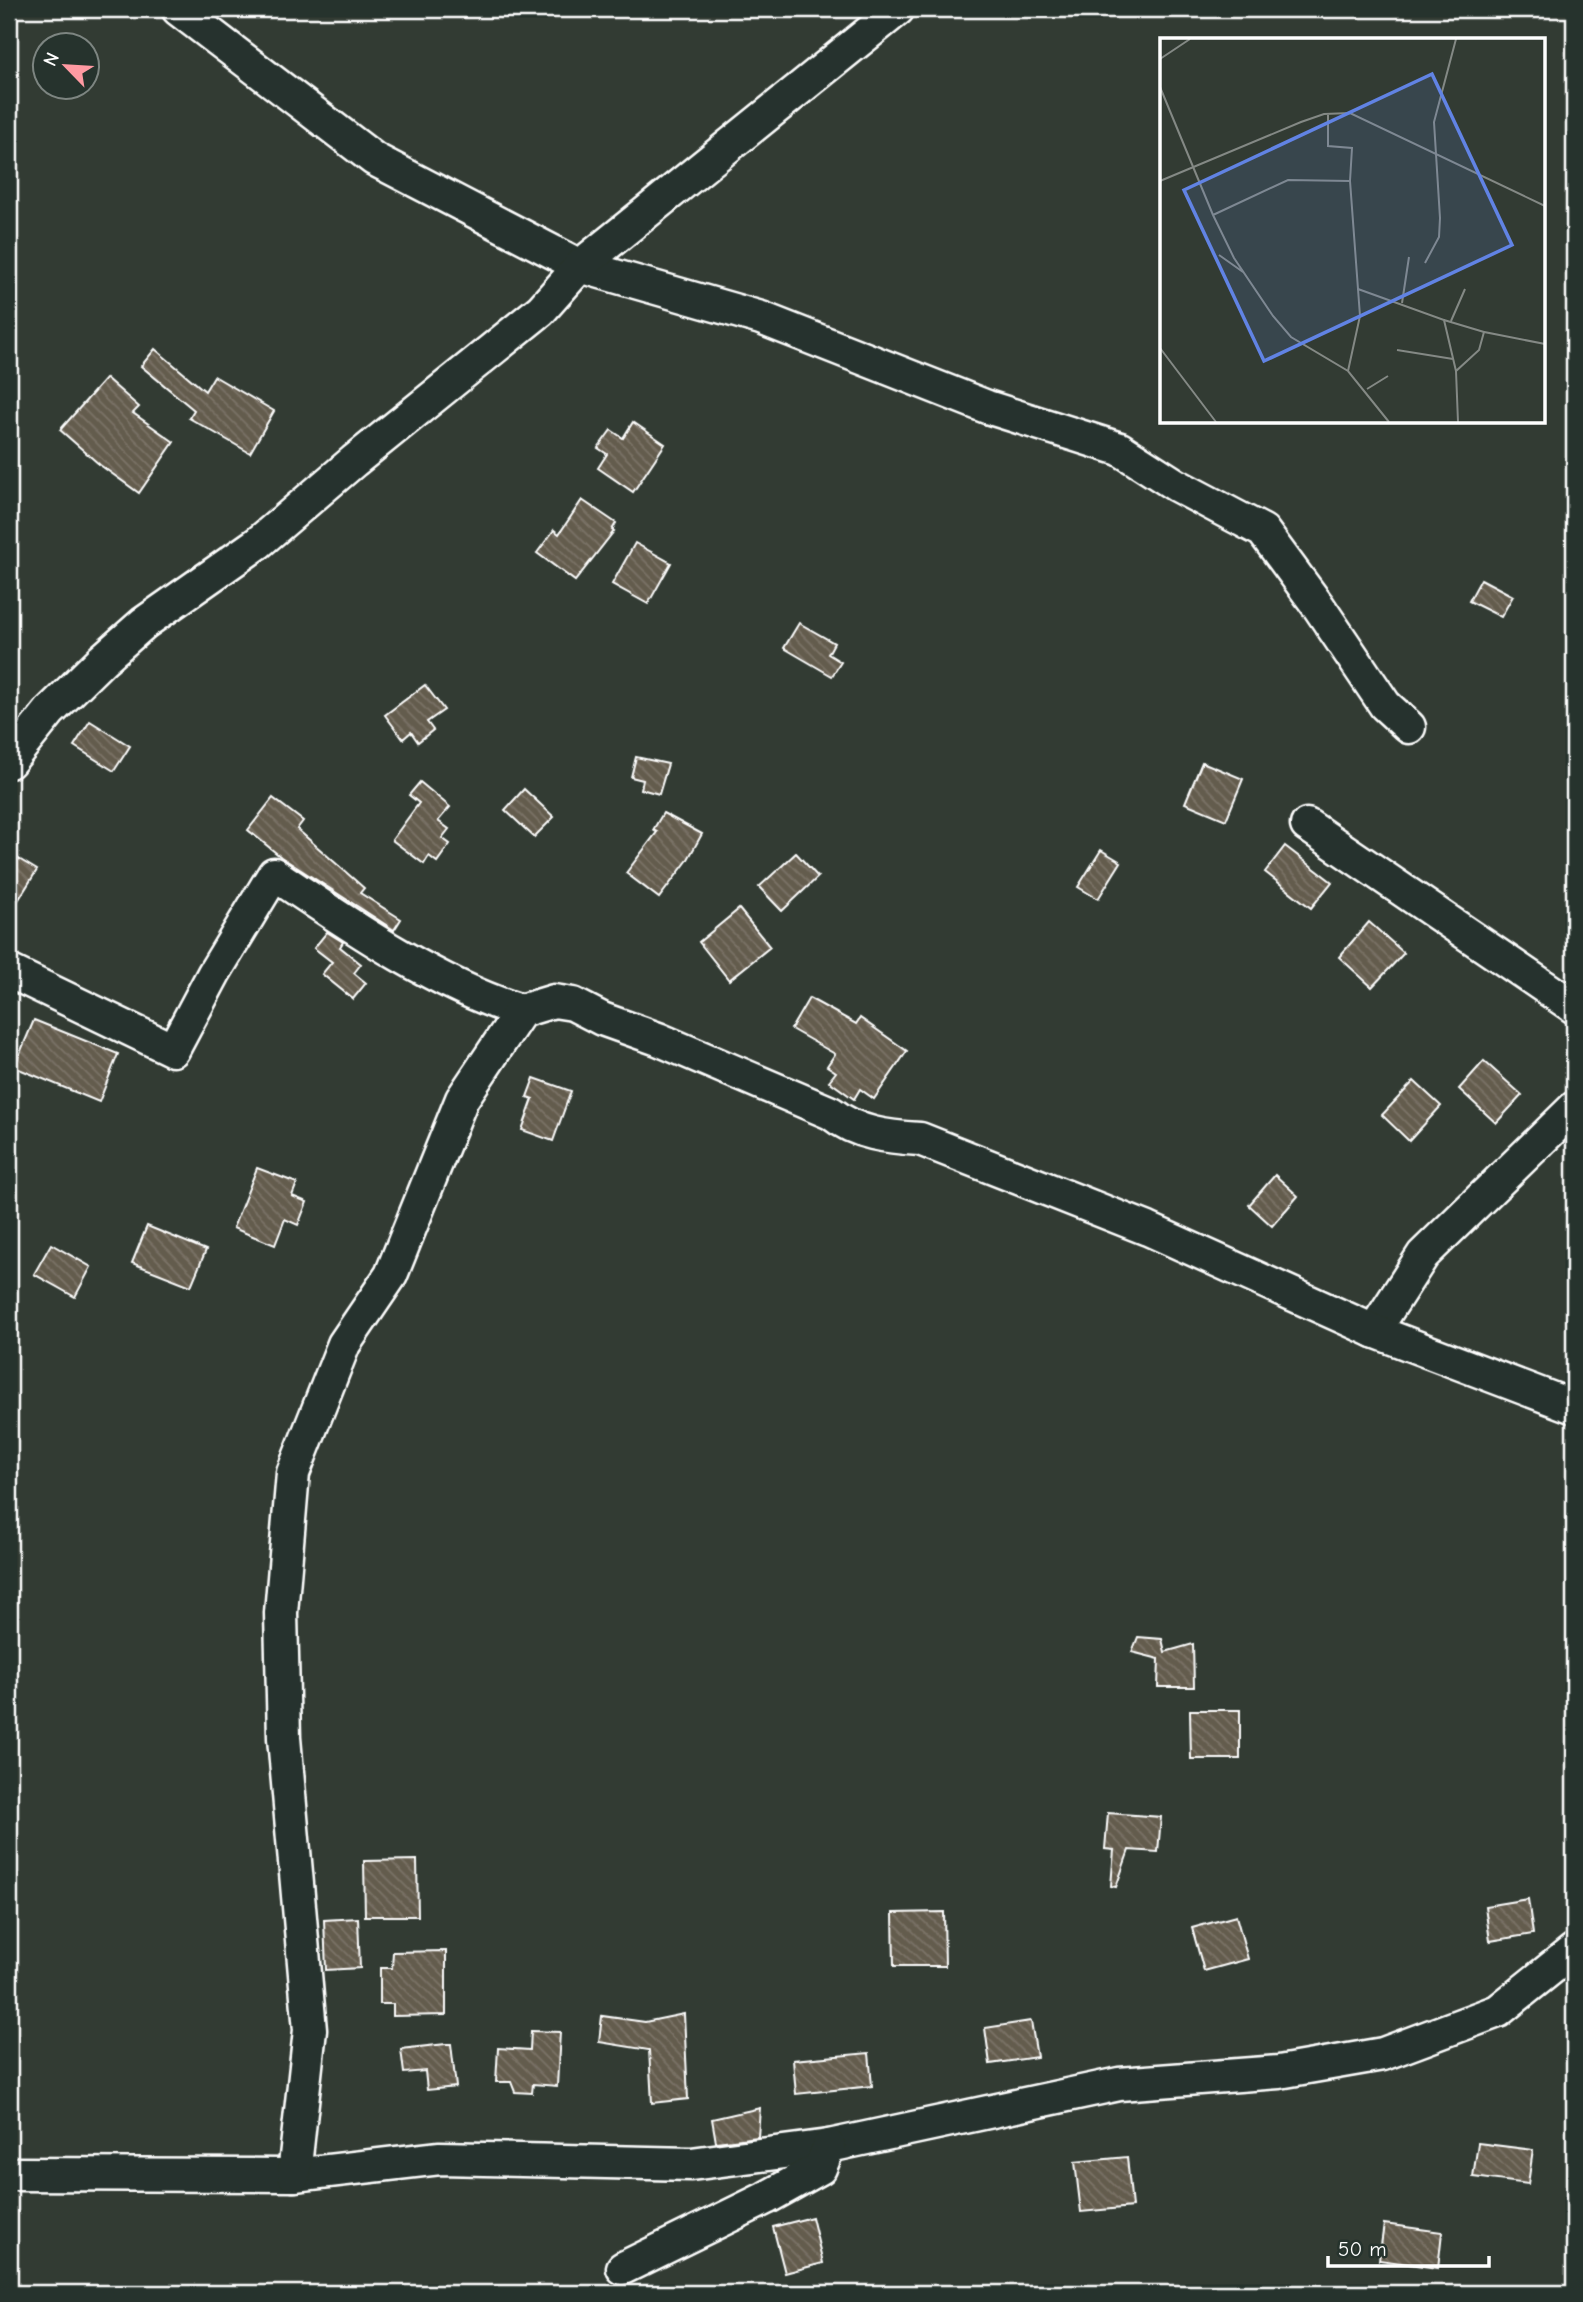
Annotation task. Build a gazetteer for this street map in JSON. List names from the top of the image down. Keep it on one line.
{"scale_bar":"50 m","north":"top left"}
